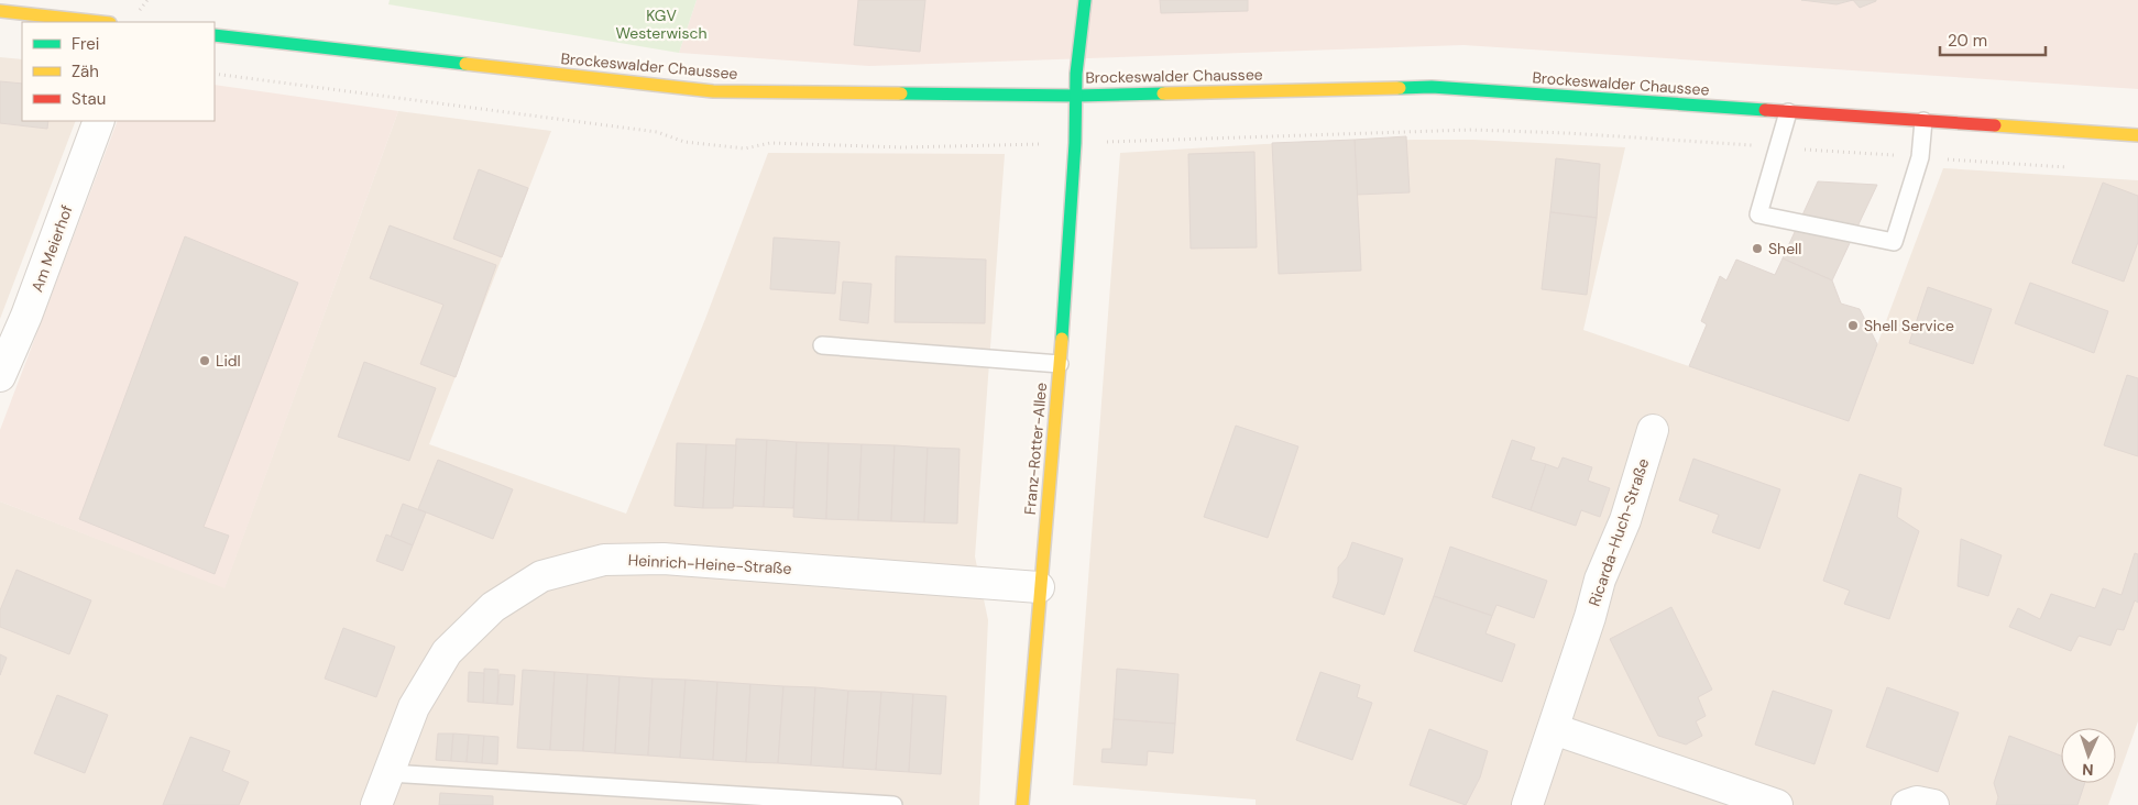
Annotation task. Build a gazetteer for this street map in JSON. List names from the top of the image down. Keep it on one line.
{"streets":{"street":["Brockeswalder Chaussee","Am Meierhof","Franz-Rotter-Allee","Ricarda-Huch-Straße","Heinrich-Heine-Straße"]},"crossings":[["Brockeswalder Chaussee","Franz-Rotter-Allee"],["Franz-Rotter-Allee","Heinrich-Heine-Straße"]],"parks":["KGV Westerwisch"],"places":["Shell","Shell Service","Lidl"],"legend":["Frei","Zäh","Stau"],"scale_bar":"20 m","north":"bottom"}
